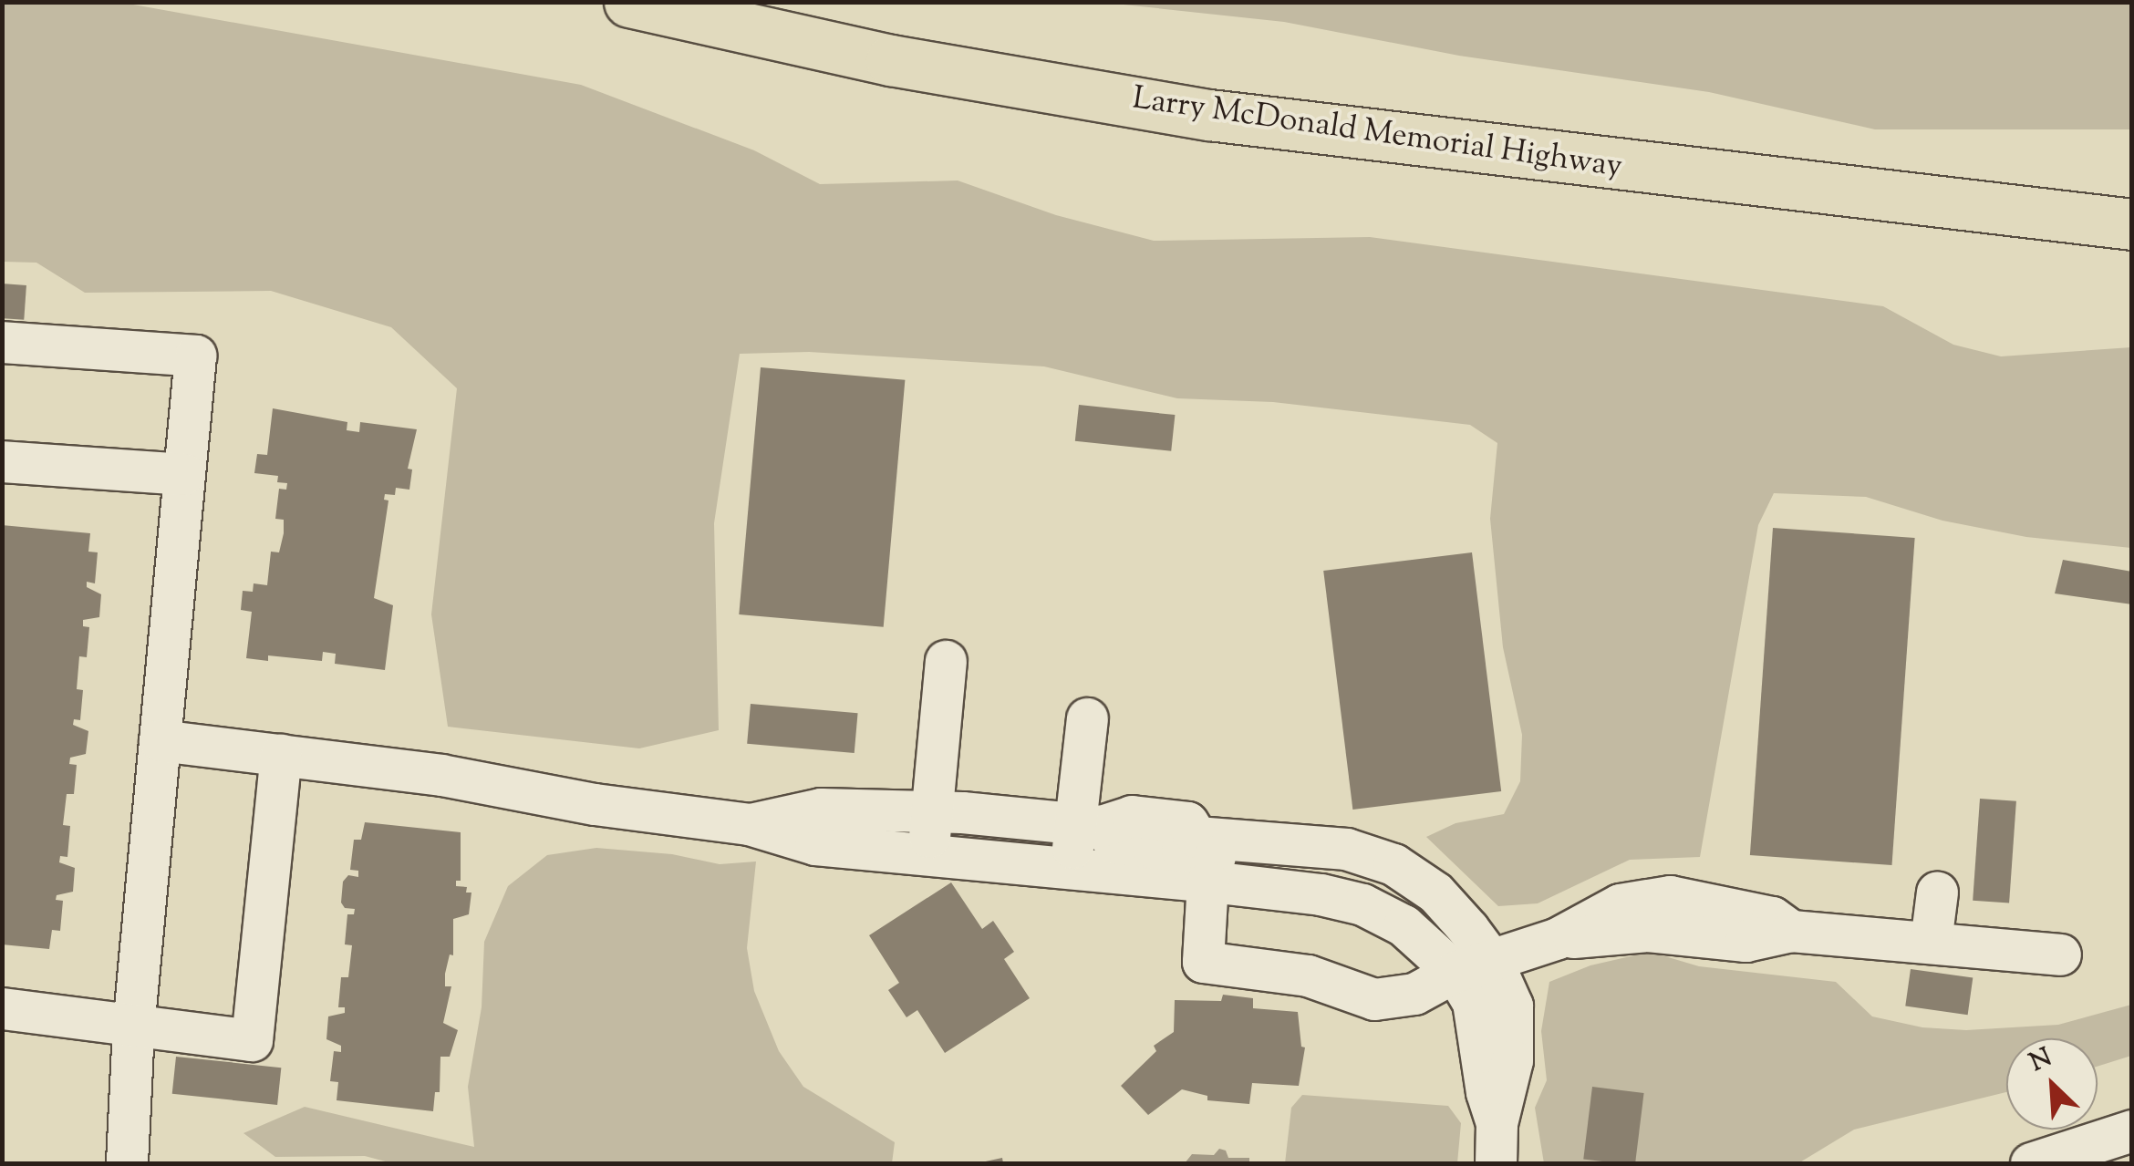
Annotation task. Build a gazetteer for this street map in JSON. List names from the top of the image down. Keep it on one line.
{"streets":{"highway":["Larry McDonald Memorial Highway"]},"north":"top left"}
